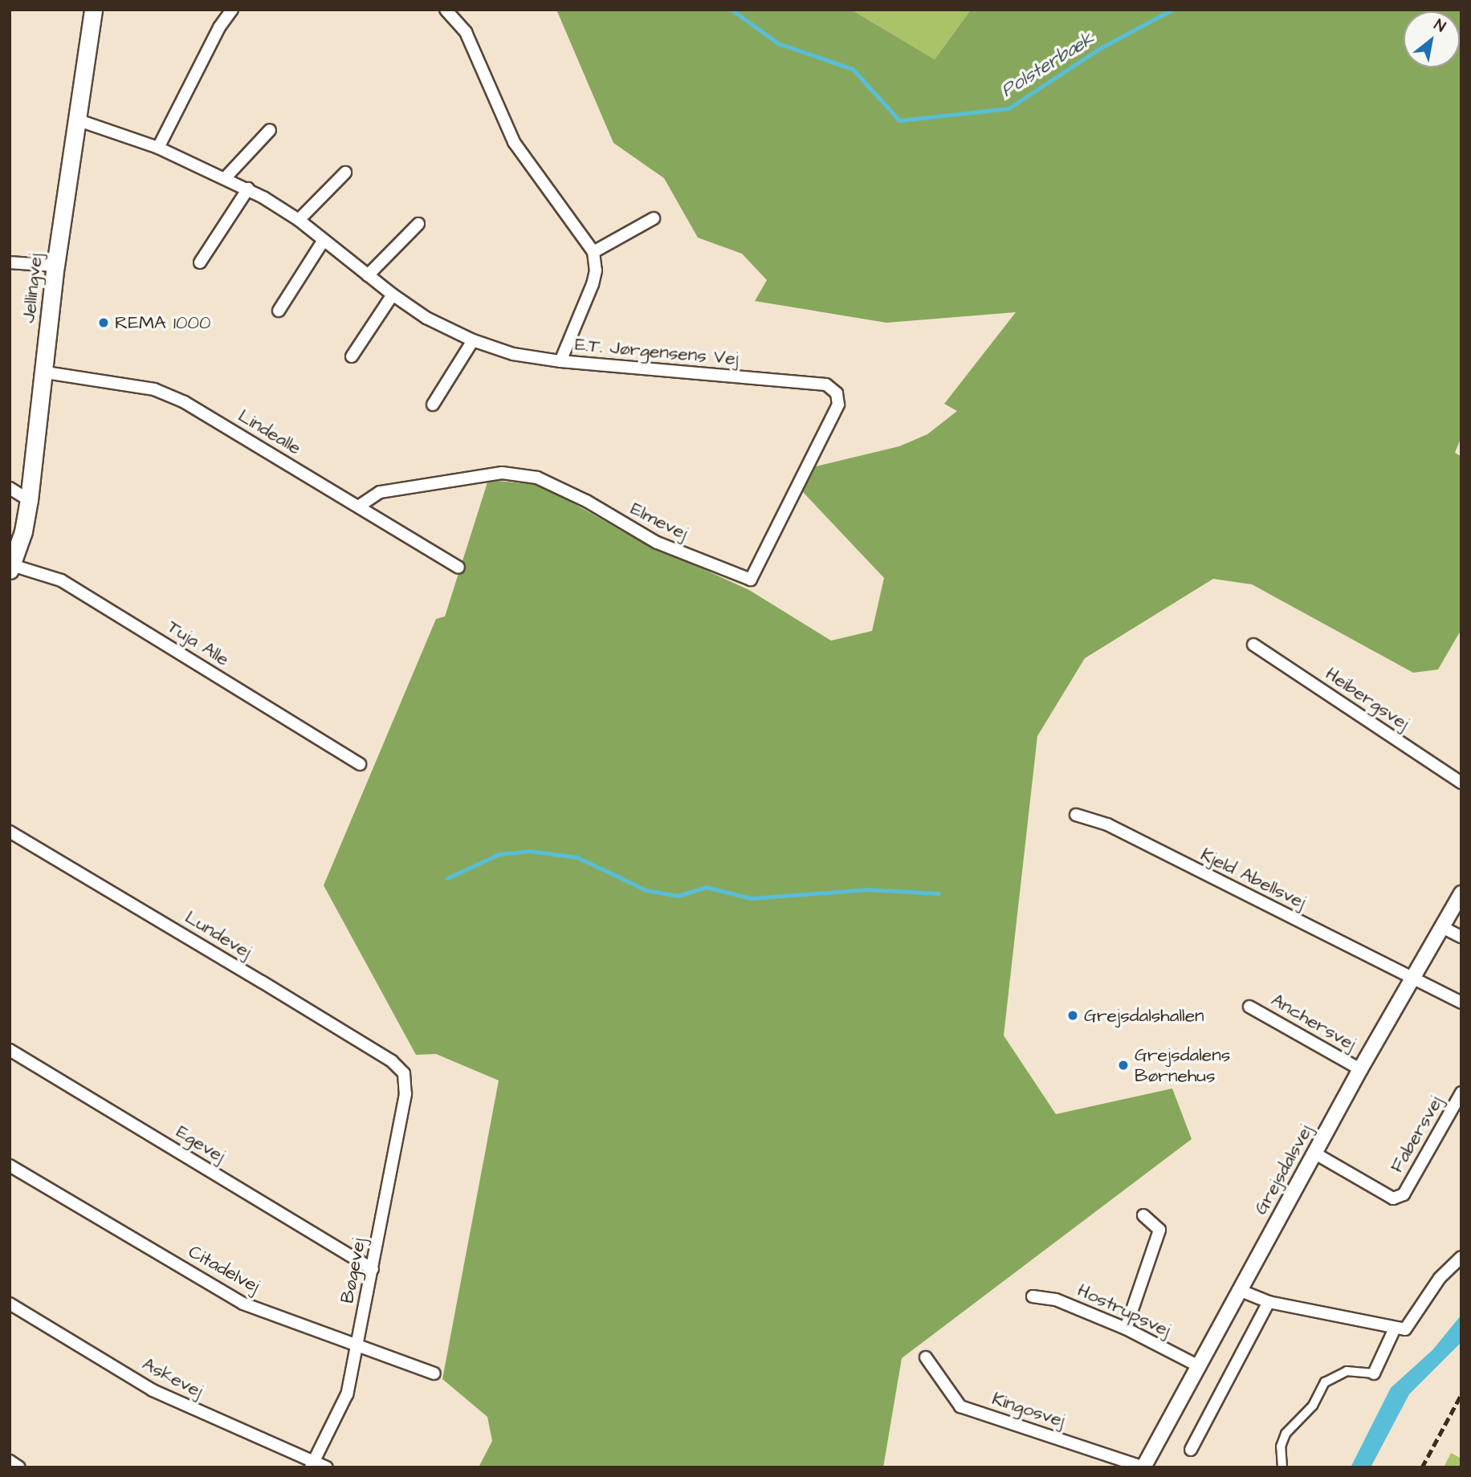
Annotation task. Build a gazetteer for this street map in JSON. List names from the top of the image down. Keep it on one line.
{"streets":{"main road":["Jellingvej"],"street":["E.T. Jørgensens Vej","Lindealle","Elmevej","Tuja Alle","Heibergsvej","Kjeld Abellsvej","Lundevej","Anchersvej","Fabersvej","Egevej","Grejsdalsvej","Citadelvej","Bøgevej","Hostrupsvej","Askevej","Kingosvej"]},"crossings":[["Jellingvej","E.T. Jørgensens Vej"],["Jellingvej","Lindealle"],["Jellingvej","Tuja Alle"],["E.T. Jørgensens Vej","Elmevej"],["Lindealle","Elmevej"],["Kjeld Abellsvej","Grejsdalsvej"],["Lundevej","Bøgevej"],["Anchersvej","Grejsdalsvej"],["Fabersvej","Grejsdalsvej"],["Egevej","Bøgevej"],["Grejsdalsvej","Hostrupsvej"],["Grejsdalsvej","Kingosvej"],["Citadelvej","Bøgevej"],["Bøgevej","Askevej"]],"water":["Polsterbæk"],"places":["REMA 1000","Grejsdalshallen","Grejsdalens Børnehus"],"north":"top right"}
